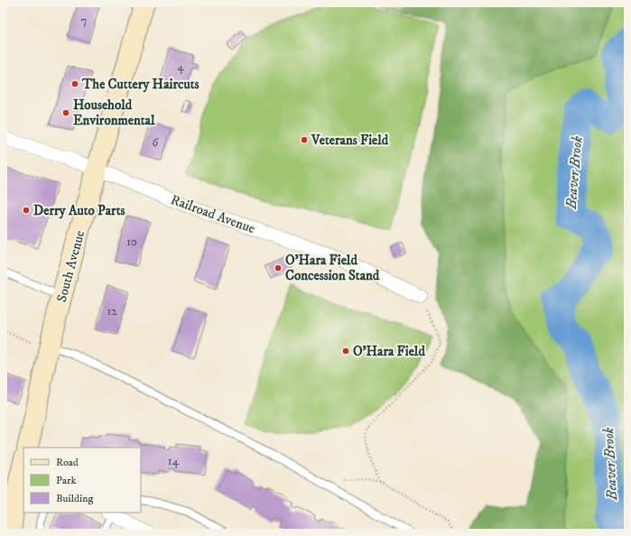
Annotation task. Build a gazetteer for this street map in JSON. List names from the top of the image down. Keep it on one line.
{"streets":{"street":["Railroad Avenue","South Avenue"]},"crossings":[["Railroad Avenue","South Avenue"]],"water":["Beaver Brook"],"places":["The Cuttery Haircuts","Household Environmental","Veterans Field","Derry Auto Parts","O'Hara Field Concession Stand","O'Hara Field"],"house_numbers":["7","4","6","10","12","14"],"legend":["Road","Park","Building"]}
